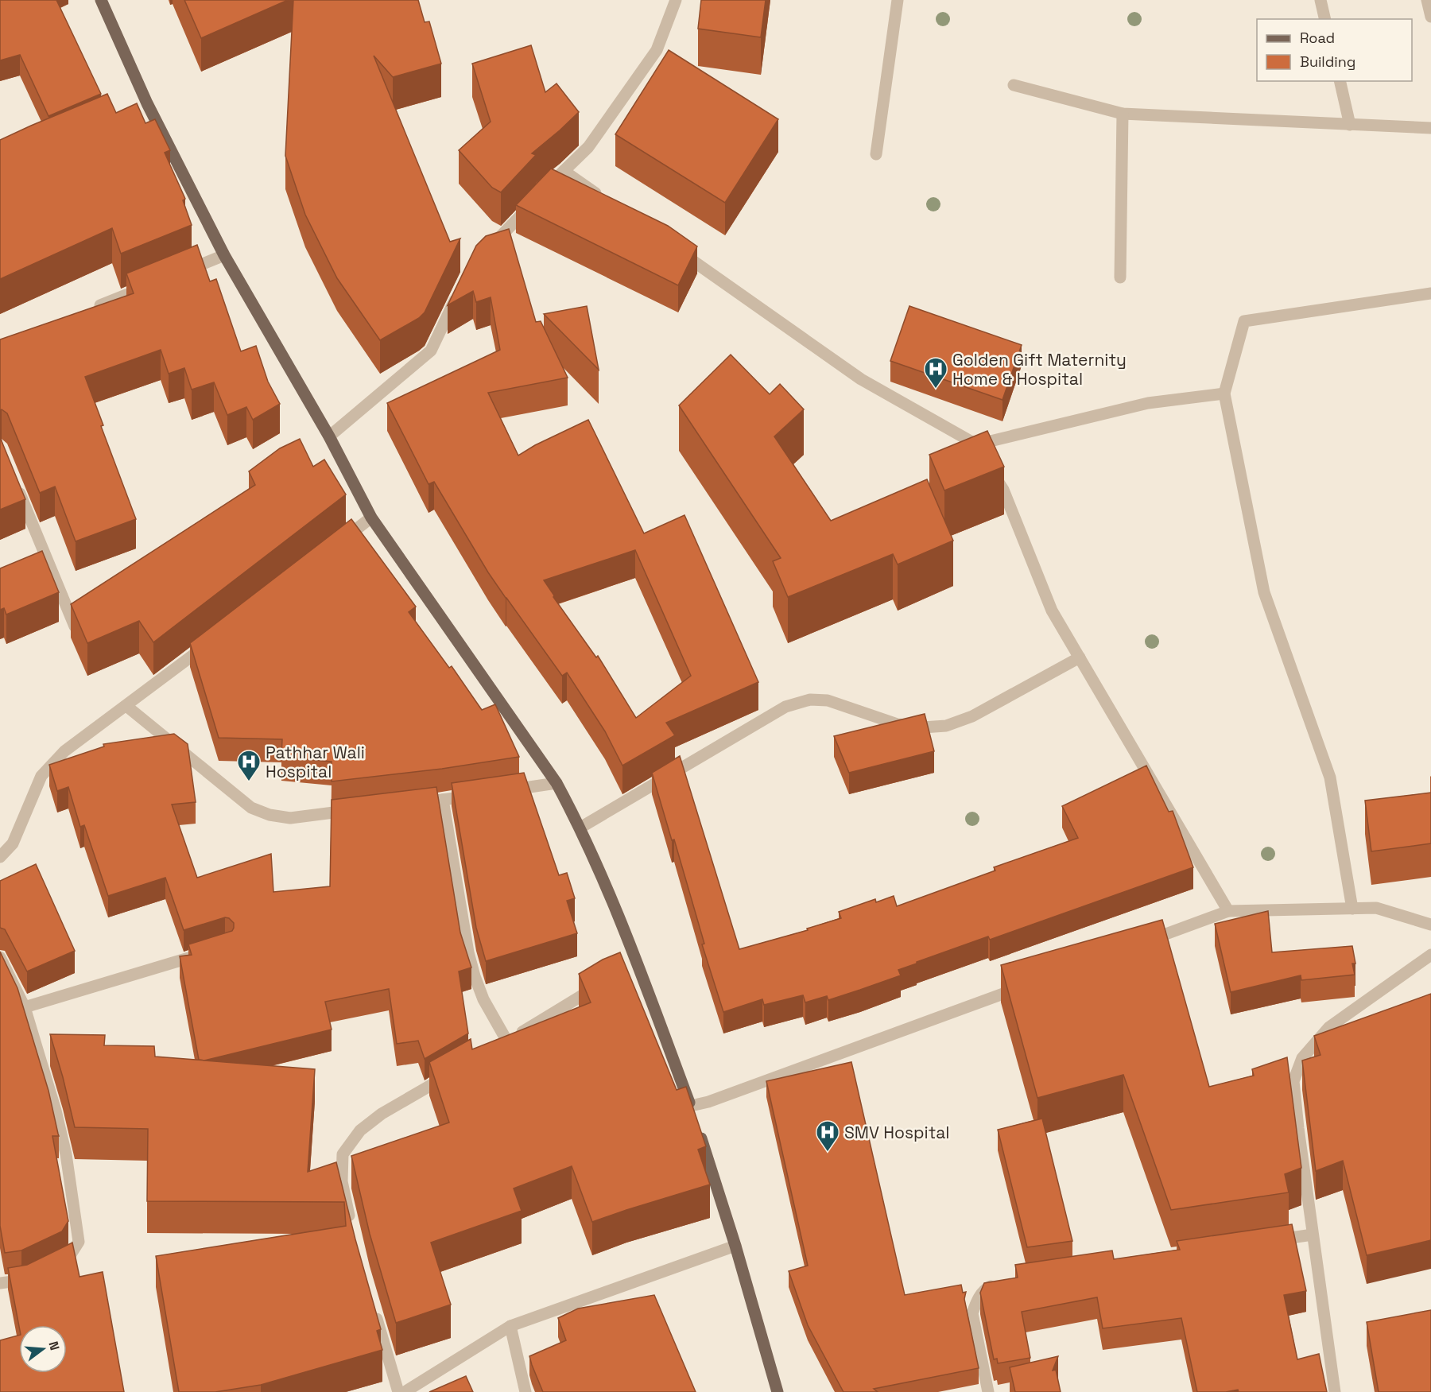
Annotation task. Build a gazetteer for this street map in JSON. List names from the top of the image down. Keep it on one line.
{"places":{"hospital":["Golden Gift Maternity Home & Hospital","Pathhar Wali Hospital","SMV Hospital"]},"legend":["Road","Building"],"north":"right"}
